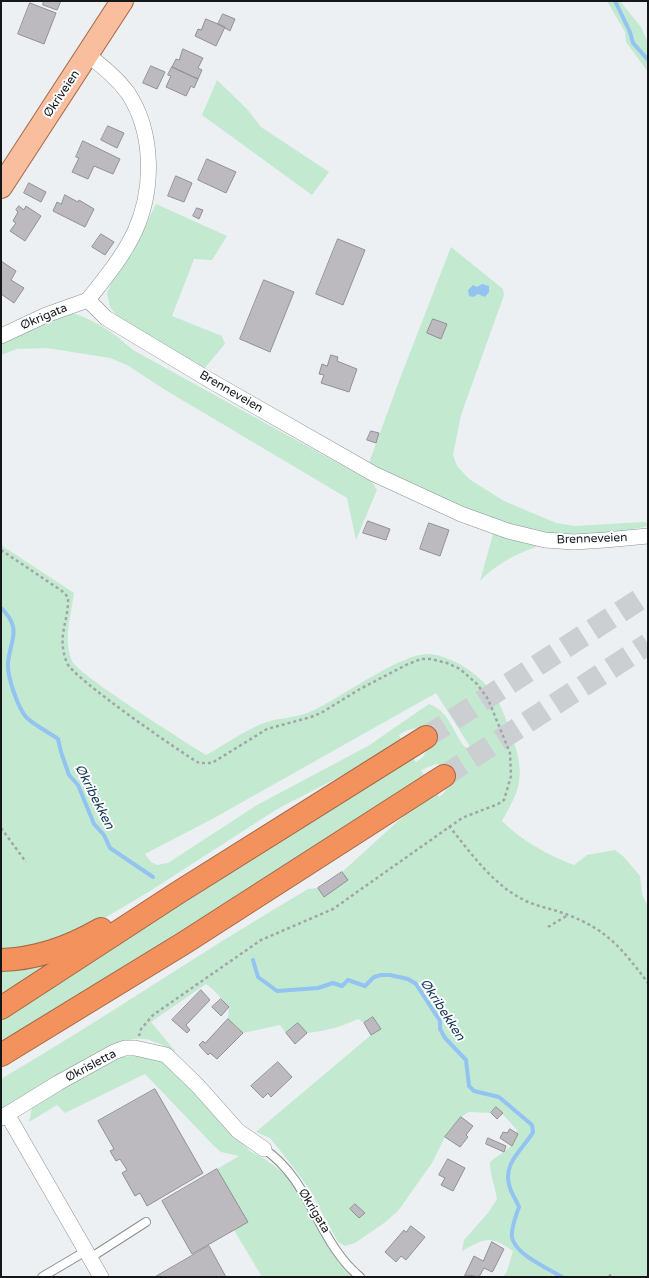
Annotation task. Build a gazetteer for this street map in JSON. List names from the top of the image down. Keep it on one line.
{"streets":{"main road":["Økriveien"],"street":["Økrigata","Brenneveien","Økrisletta"]},"crossings":[["Økrigata","Brenneveien"],["Økrigata","Økrisletta"]],"water":["Økribekken"]}
